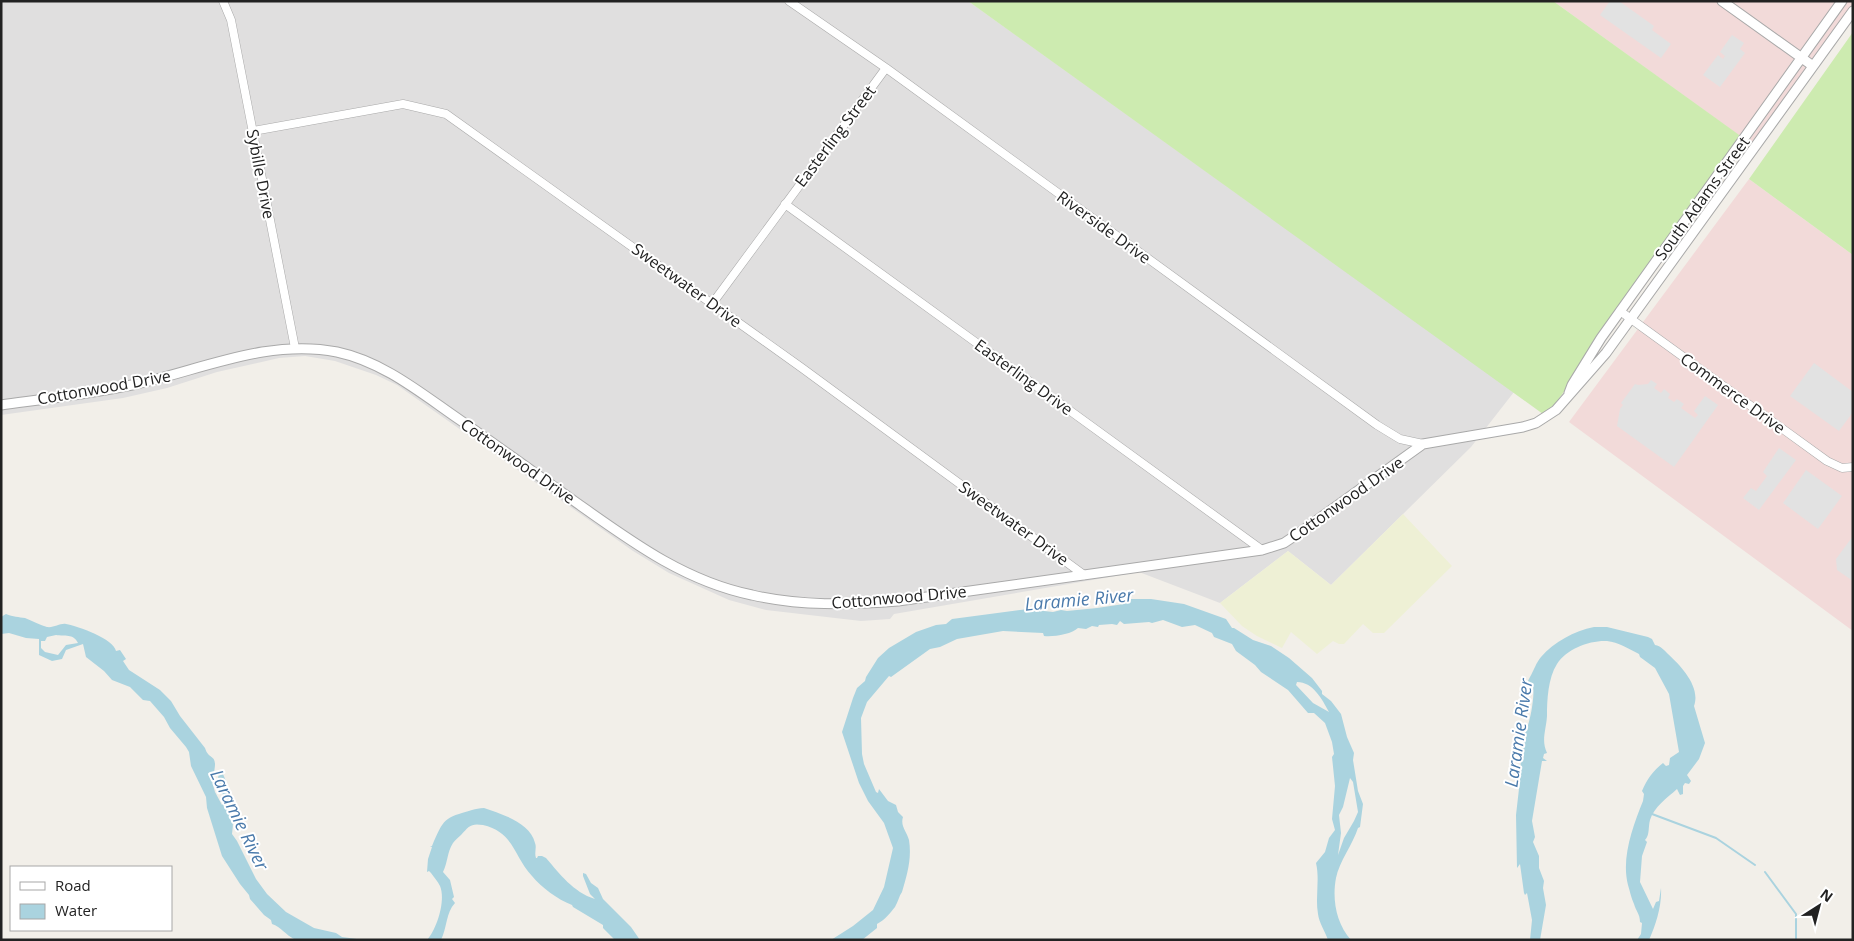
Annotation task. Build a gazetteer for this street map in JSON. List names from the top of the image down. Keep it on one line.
{"streets":{"street":["Easterling Street","Sybille Drive","South Adams Street","Riverside Drive","Sweetwater Drive","Easterling Drive","Cottonwood Drive","Commerce Drive"]},"crossings":[["Easterling Street","Riverside Drive"],["Easterling Street","Sweetwater Drive"],["Easterling Street","Easterling Drive"],["Sybille Drive","Sweetwater Drive"],["Sybille Drive","Cottonwood Drive"],["South Adams Street","Cottonwood Drive"],["South Adams Street","Commerce Drive"],["Riverside Drive","Cottonwood Drive"],["Sweetwater Drive","Cottonwood Drive"],["Easterling Drive","Cottonwood Drive"]],"water":["Laramie River"],"legend":["Road","Water"],"north":"top right"}
